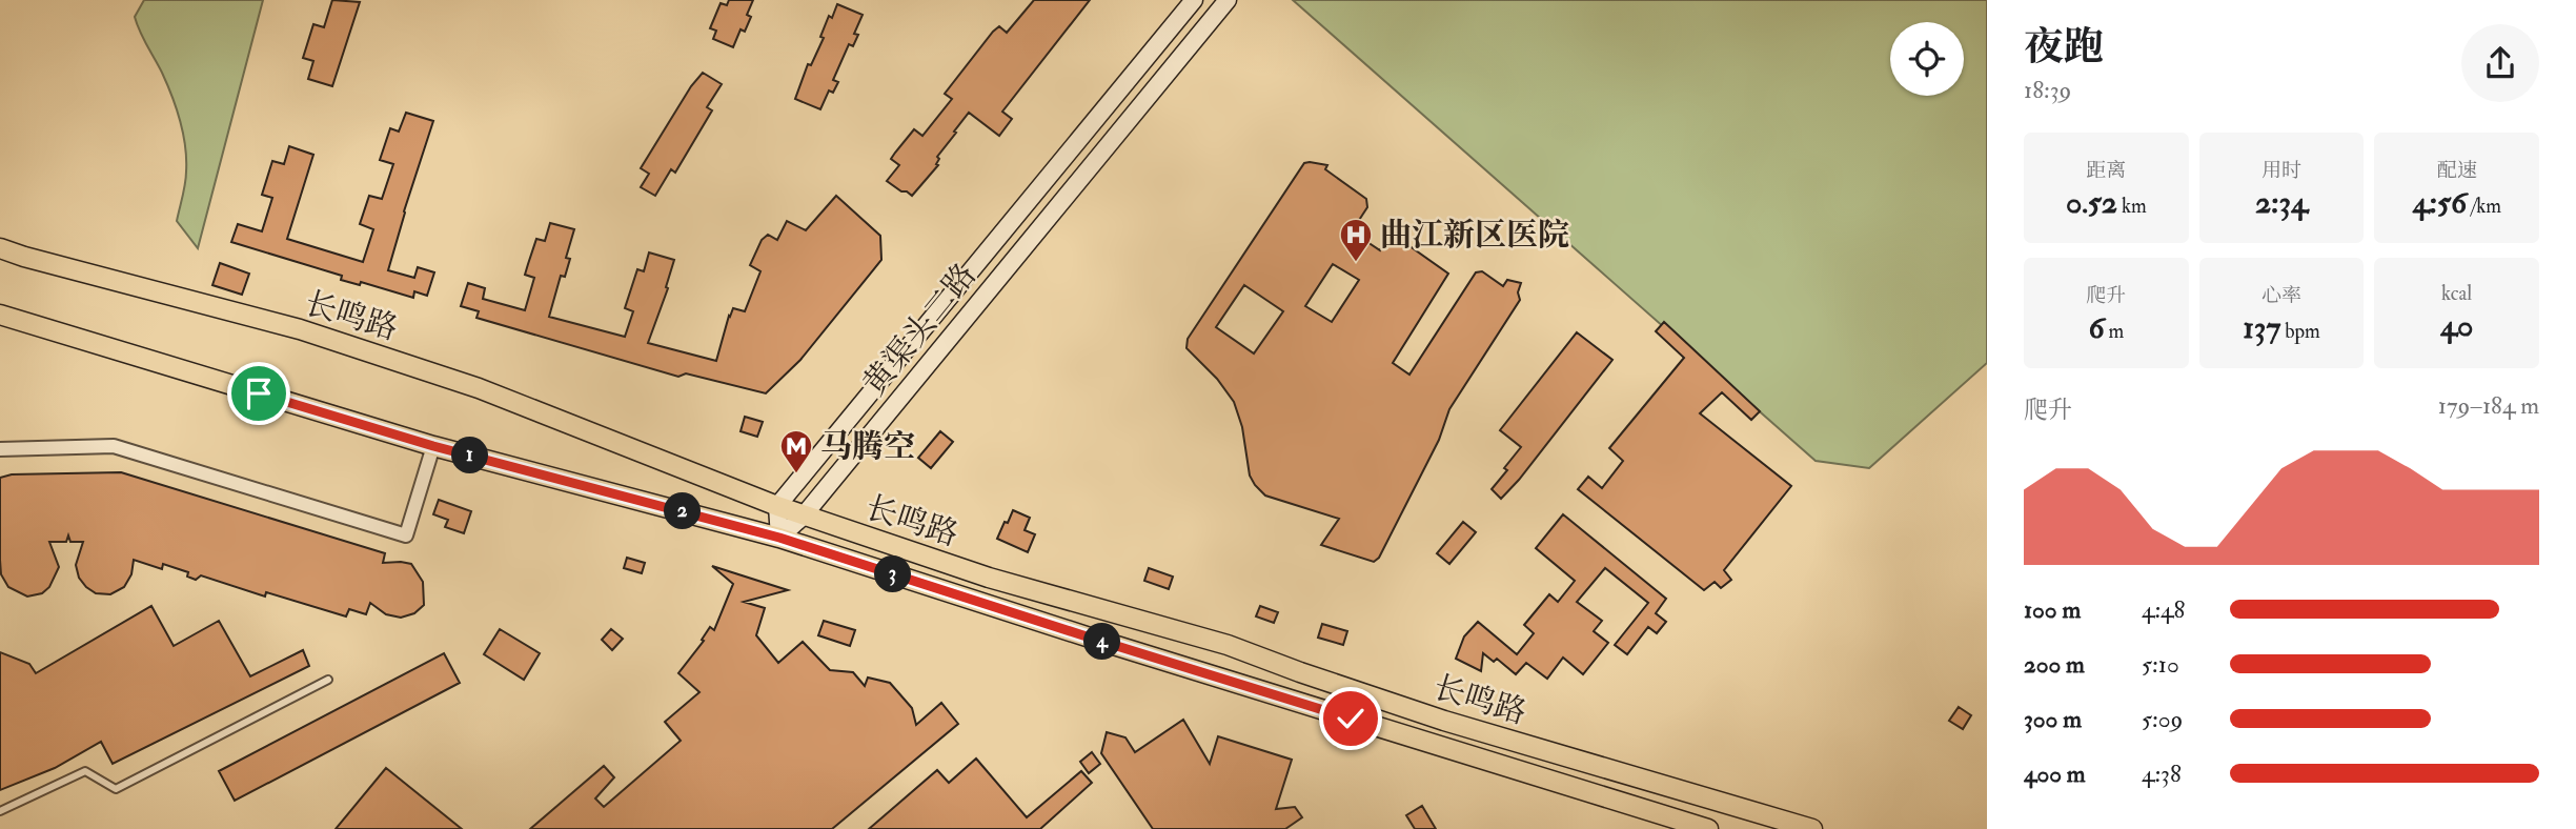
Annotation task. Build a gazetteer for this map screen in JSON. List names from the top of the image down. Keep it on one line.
{"streets":{"main road":["长鸣路","黄渠头二路"]},"crossings":[["长鸣路","黄渠头二路"]],"places":{"hospital":["曲江新区医院"],"metro station":["马腾空"]},"page":{"heading":["夜跑","18:39"],"stats":[["距离","0.52 km"],["用时","2:34"],["配速","4:56 /km"],["爬升","6 m"],["心率","137 bpm"],["kcal","40"]],"chart":["爬升","179–184 m"],"pins":["1","2","3","4"],"list":[{"name":"100 m","note":"4:48"},{"name":"200 m","note":"5:10"},{"name":"300 m","note":"5:09"},{"name":"400 m","note":"4:38"}]}}
